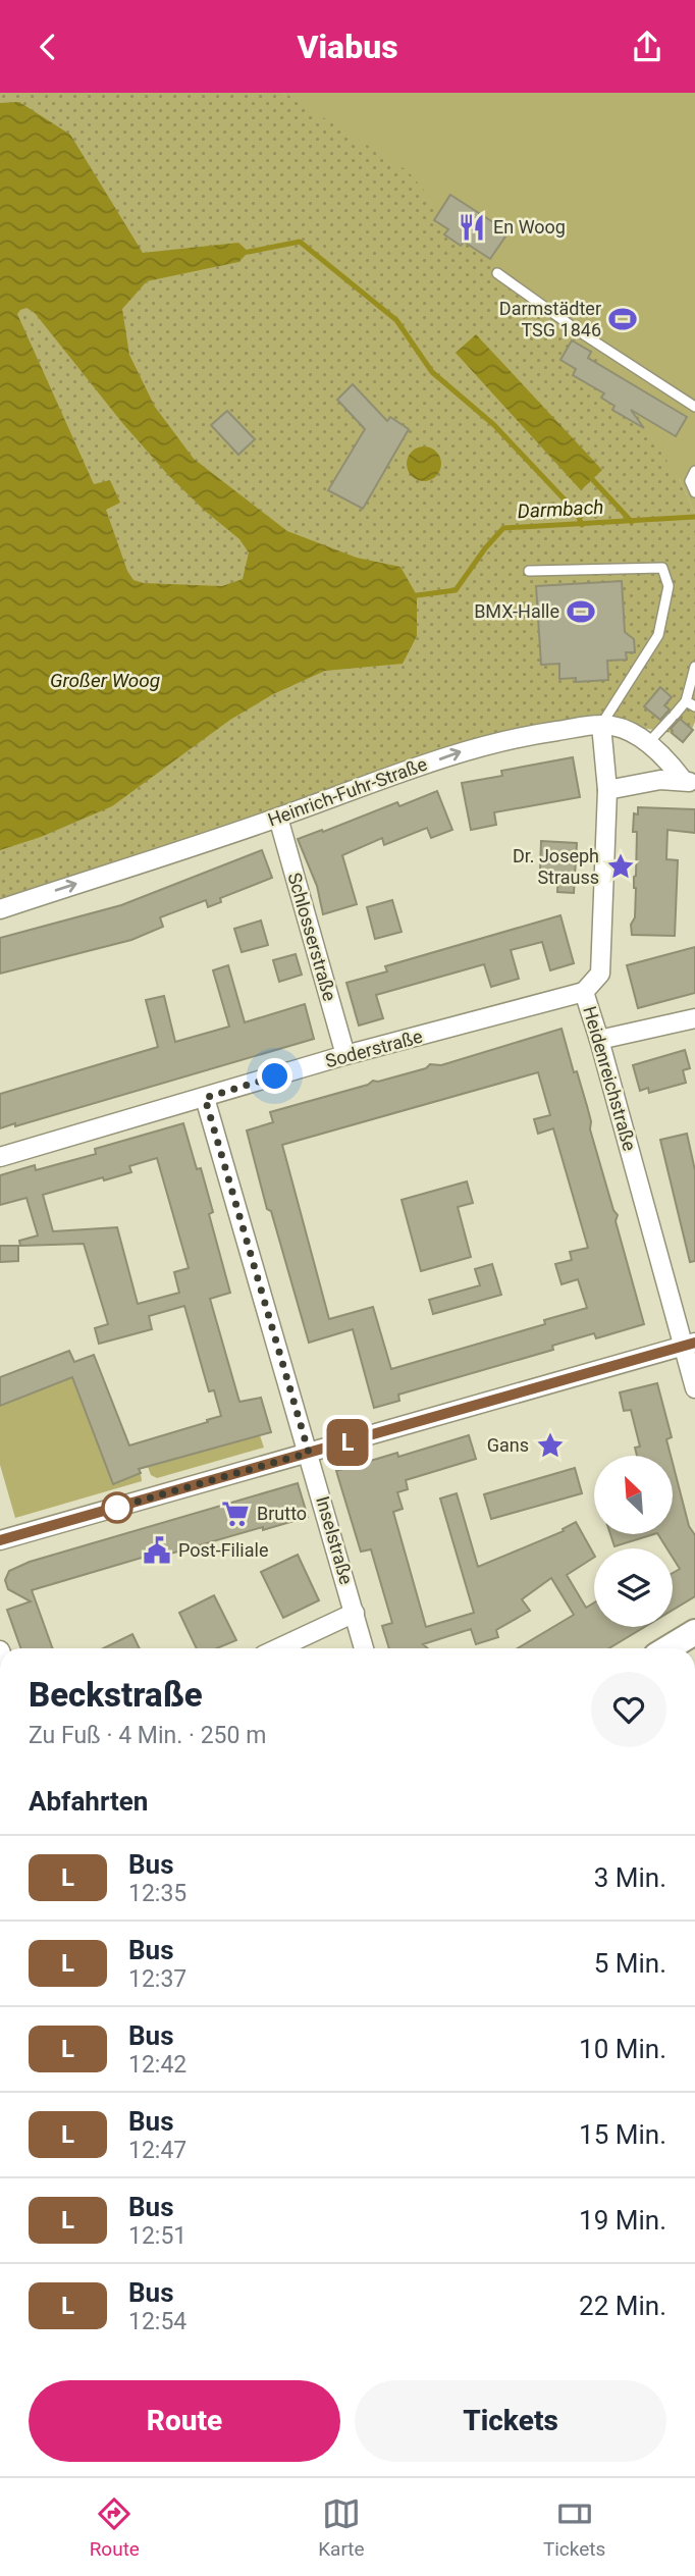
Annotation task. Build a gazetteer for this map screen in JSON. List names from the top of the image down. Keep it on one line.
{"streets":{"street":["Heinrich-Fuhr-Straße","Schlosserstraße","Soderstraße","Heidenreichstraße","Inselstraße"]},"crossings":[["Heinrich-Fuhr-Straße","Schlosserstraße"],["Heinrich-Fuhr-Straße","Heidenreichstraße"],["Schlosserstraße","Soderstraße"],["Soderstraße","Heidenreichstraße"],["Soderstraße","Inselstraße"]],"one_way":["Heinrich-Fuhr-Straße"],"water":["Darmbach","Großer Woog"],"places":{"restaurant":["En Woog"],"sports":["Darmstädter TSG 1846","BMX-Halle"],"place":["Dr. Joseph Strauss","Gans"],"supermarket":["Brutto"],"public building":["Post-Filiale"]},"lines":["bus line L"],"north":"top left","page":{"header":"Viabus","on_map":"L","heading":[["Beckstraße","Zu Fuß · 4 Min. · 250 m"],"Abfahrten"],"list":[{"mark":"L","name":"Bus","note":"12:35","value":"3 Min."},{"mark":"L","name":"Bus","note":"12:37","value":"5 Min."},{"mark":"L","name":"Bus","note":"12:42","value":"10 Min."},{"mark":"L","name":"Bus","note":"12:47","value":"15 Min."},{"mark":"L","name":"Bus","note":"12:51","value":"19 Min."},{"mark":"L","name":"Bus","note":"12:54","value":"22 Min."}],"buttons":["Route","Tickets"],"tabs":["Route","Karte","Tickets"]}}
